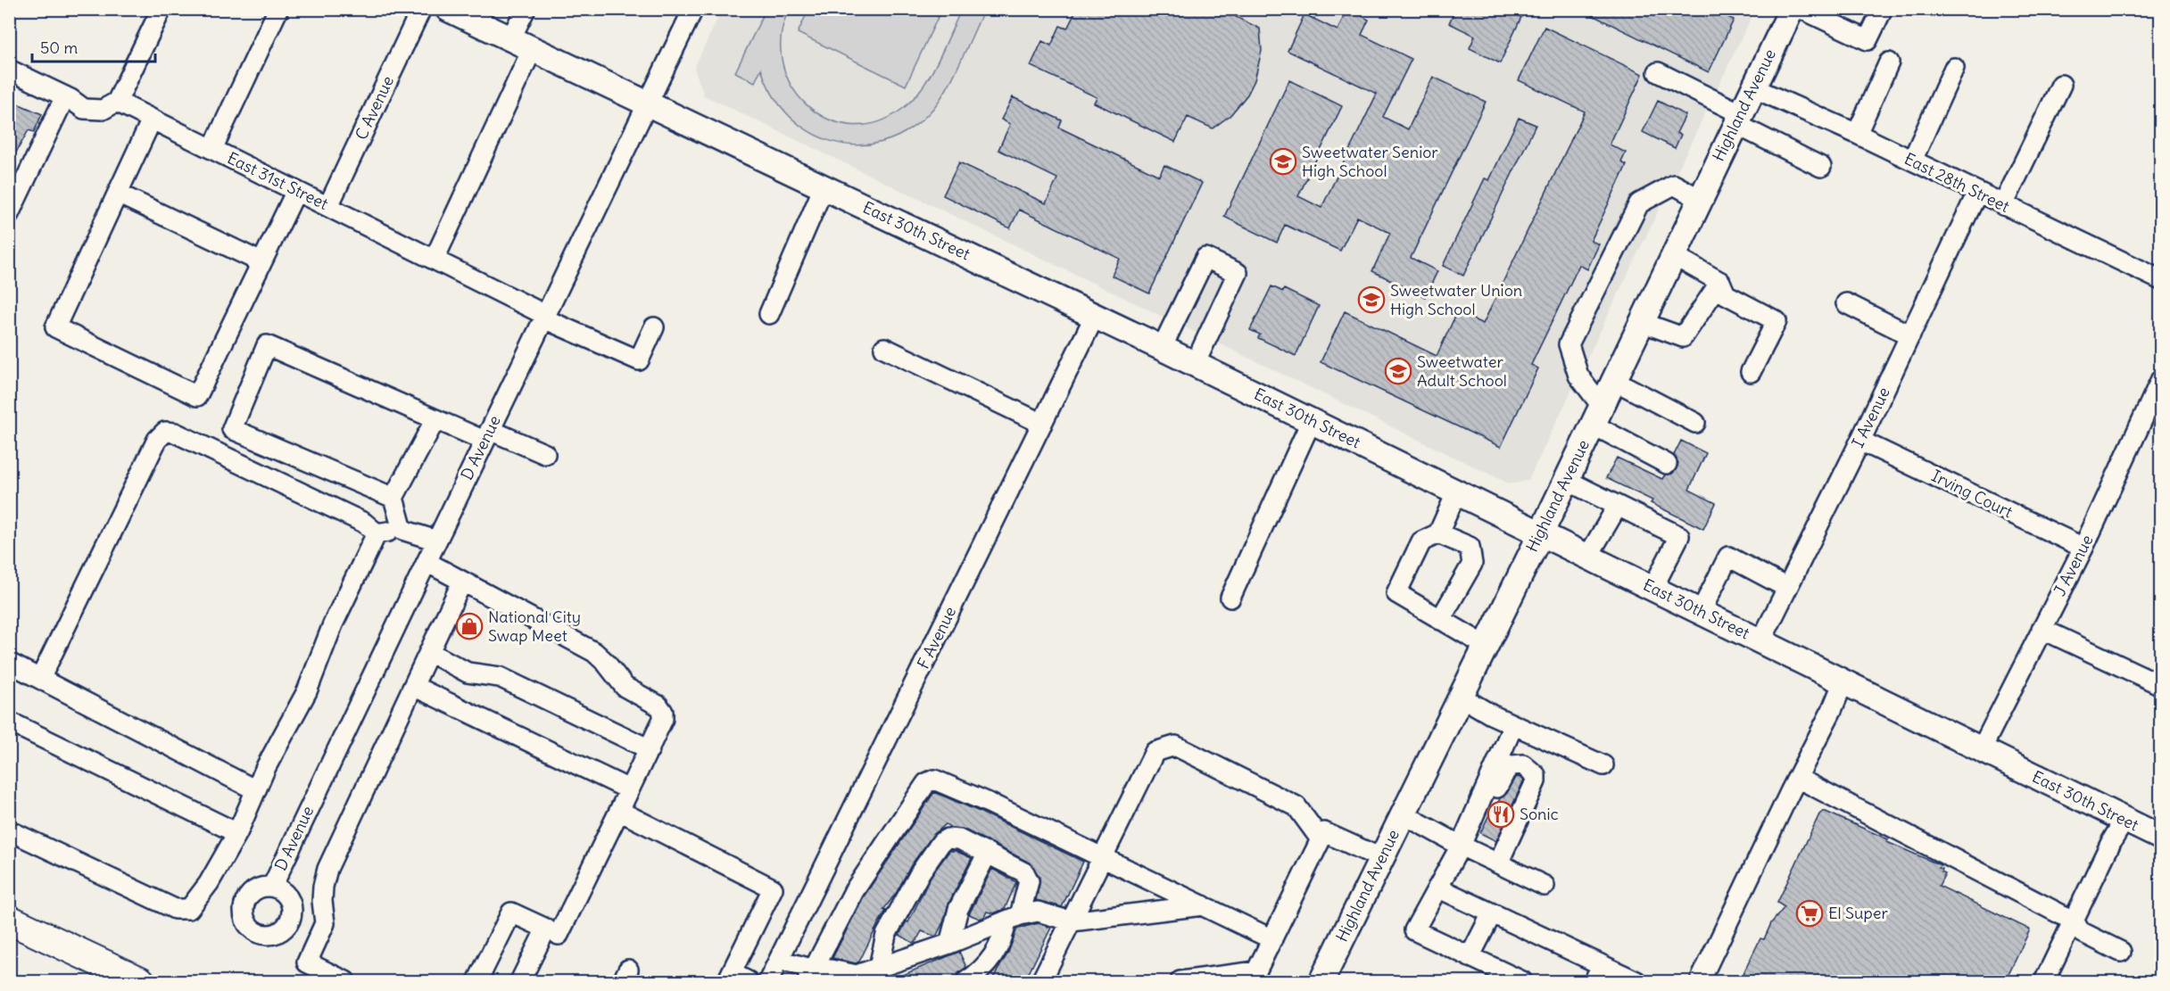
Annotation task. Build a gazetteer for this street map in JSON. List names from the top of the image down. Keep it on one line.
{"streets":{"main road":["Highland Avenue","East 30th Street"],"street":["C Avenue","East 31st Street","East 28th Street","I Avenue","D Avenue","Irving Court","J Avenue","F Avenue"]},"crossings":[["Highland Avenue","East 28th Street"],["Highland Avenue","East 30th Street"],["C Avenue","East 31st Street"],["East 31st Street","D Avenue"],["East 28th Street","I Avenue"],["East 30th Street","I Avenue"],["East 30th Street","D Avenue"],["East 30th Street","J Avenue"],["East 30th Street","F Avenue"],["I Avenue","Irving Court"],["Irving Court","J Avenue"]],"places":{"school or university":["Sweetwater Senior High School","Sweetwater Union High School","Sweetwater Adult School"],"shop":["National City Swap Meet"],"restaurant":["Sonic"],"supermarket":["El Super"]},"scale_bar":"50 m"}
